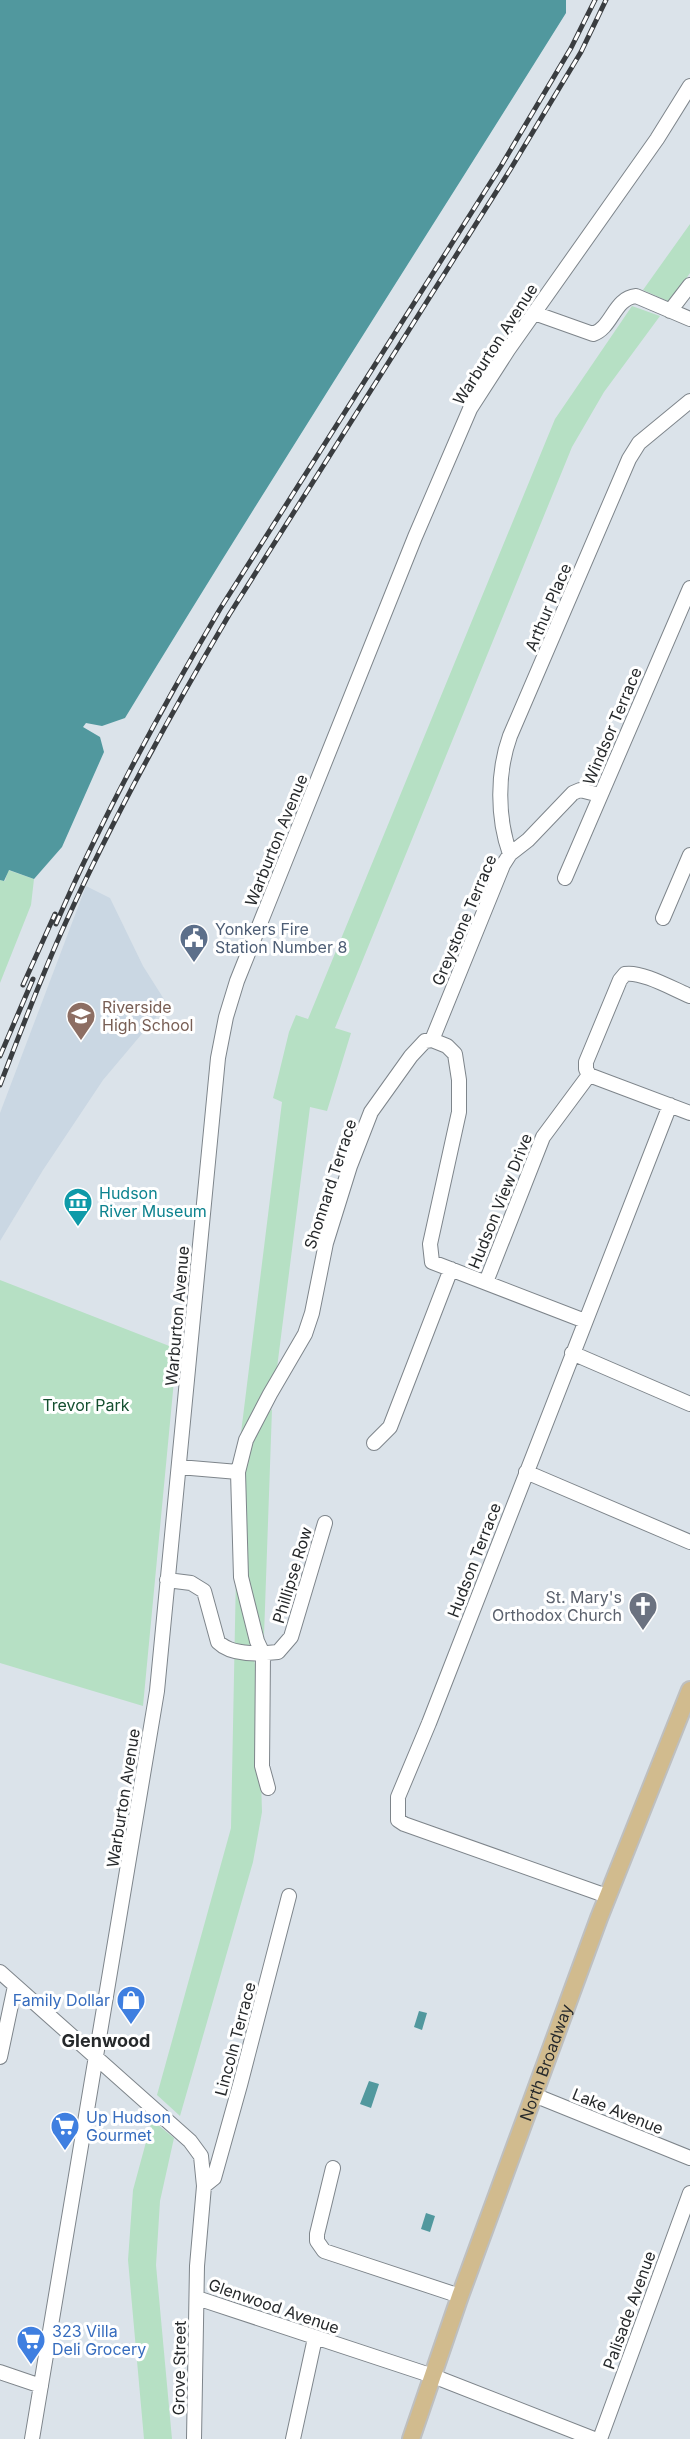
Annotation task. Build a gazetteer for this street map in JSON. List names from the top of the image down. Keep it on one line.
{"streets":{"main road":["North Broadway"],"street":["Warburton Avenue","Arthur Place","Windsor Terrace","Greystone Terrace","Shonnard Terrace","Hudson View Drive","Hudson Terrace","Phillipse Row","Lincoln Terrace","Lake Avenue","Glenwood Avenue","Palisade Avenue","Grove Street"]},"crossings":[["Warburton Avenue","Glenwood Avenue"],["Arthur Place","Greystone Terrace"],["Windsor Terrace","Greystone Terrace"],["Greystone Terrace","Shonnard Terrace"],["Shonnard Terrace","Phillipse Row"],["Hudson Terrace","North Broadway"],["Lincoln Terrace","Glenwood Avenue"],["North Broadway","Lake Avenue"],["North Broadway","Glenwood Avenue"],["Glenwood Avenue","Grove Street"]],"districts":["Glenwood"],"parks":["Trevor Park"],"places":{"public building":["Yonkers Fire Station Number 8"],"school or university":["Riverside High School"],"museum":["Hudson River Museum"],"church":["St. Mary's Orthodox Church"],"shop":["Family Dollar"],"supermarket":["Up Hudson Gourmet","323 Villa Deli Grocery"]}}
